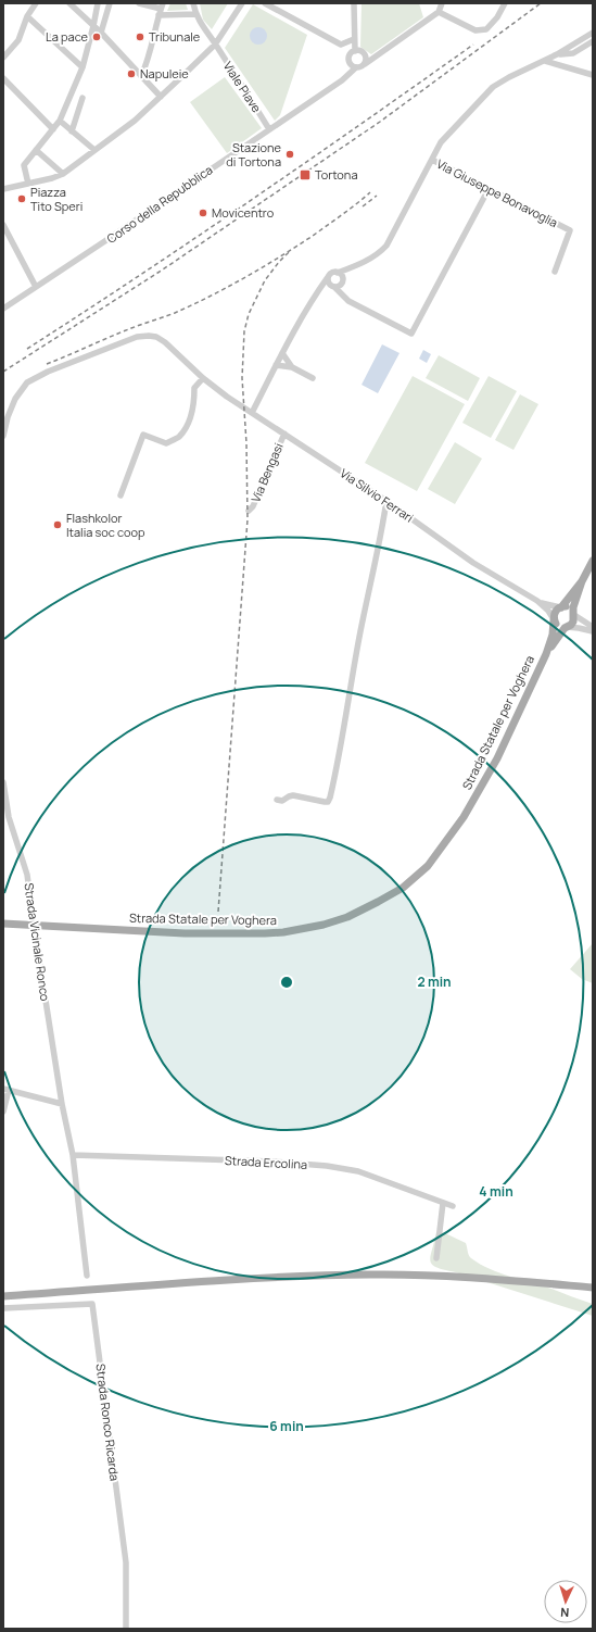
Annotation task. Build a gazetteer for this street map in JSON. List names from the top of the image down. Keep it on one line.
{"streets":{"main road":["Strada Statale per Voghera"],"street":["Viale Piave","Via Giuseppe Bonavoglia","Corso della Repubblica","Via Bengasi","Via Silvio Ferrari","Strada Vicinale Ronco","Strada Ercolina","Strada Ronco Ricarda"]},"crossings":[["Viale Piave","Corso della Repubblica"],["Via Bengasi","Via Silvio Ferrari"],["Via Silvio Ferrari","Strada Statale per Voghera"],["Strada Statale per Voghera","Strada Vicinale Ronco"]],"places":{"other":["La pace","Tribunale","Napuleie","Stazione di Tortona","Piazza Tito Speri","Movicentro","Flashkolor Italia soc coop"],"transit":["Tortona"]},"north":"bottom","rings":["2 min","4 min","6 min"]}
